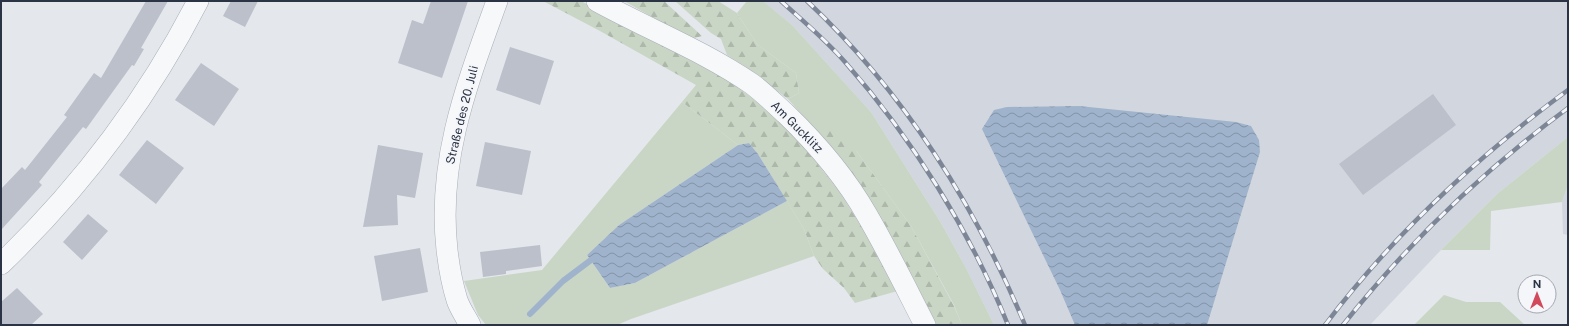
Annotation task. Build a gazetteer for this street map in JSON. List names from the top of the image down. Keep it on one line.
{"streets":{"street":["Straße des 20. Juli","Am Gucklitz"]},"north":"top"}
